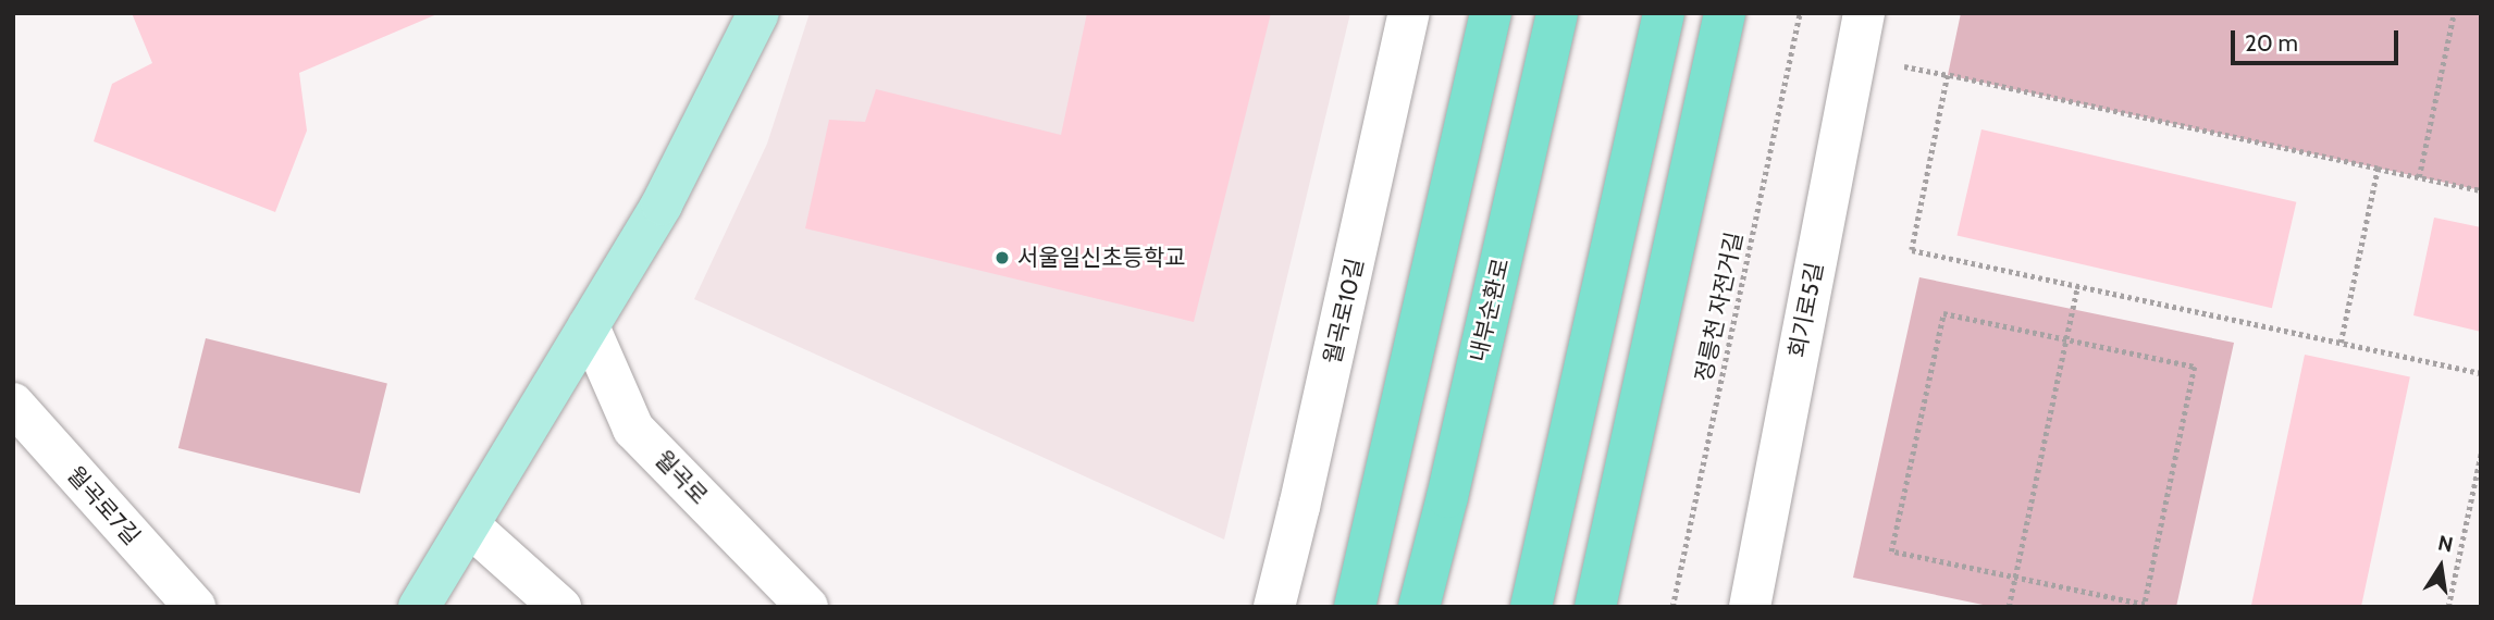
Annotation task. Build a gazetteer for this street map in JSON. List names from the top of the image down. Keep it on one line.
{"streets":{"highway":["내부순환로"],"street":["회기로5길","월곡로10길","월곡로","월곡로7길"],"path":["정릉천 자전거길"]},"places":["서울일신초등학교"],"scale_bar":"20 m","north":"top"}
